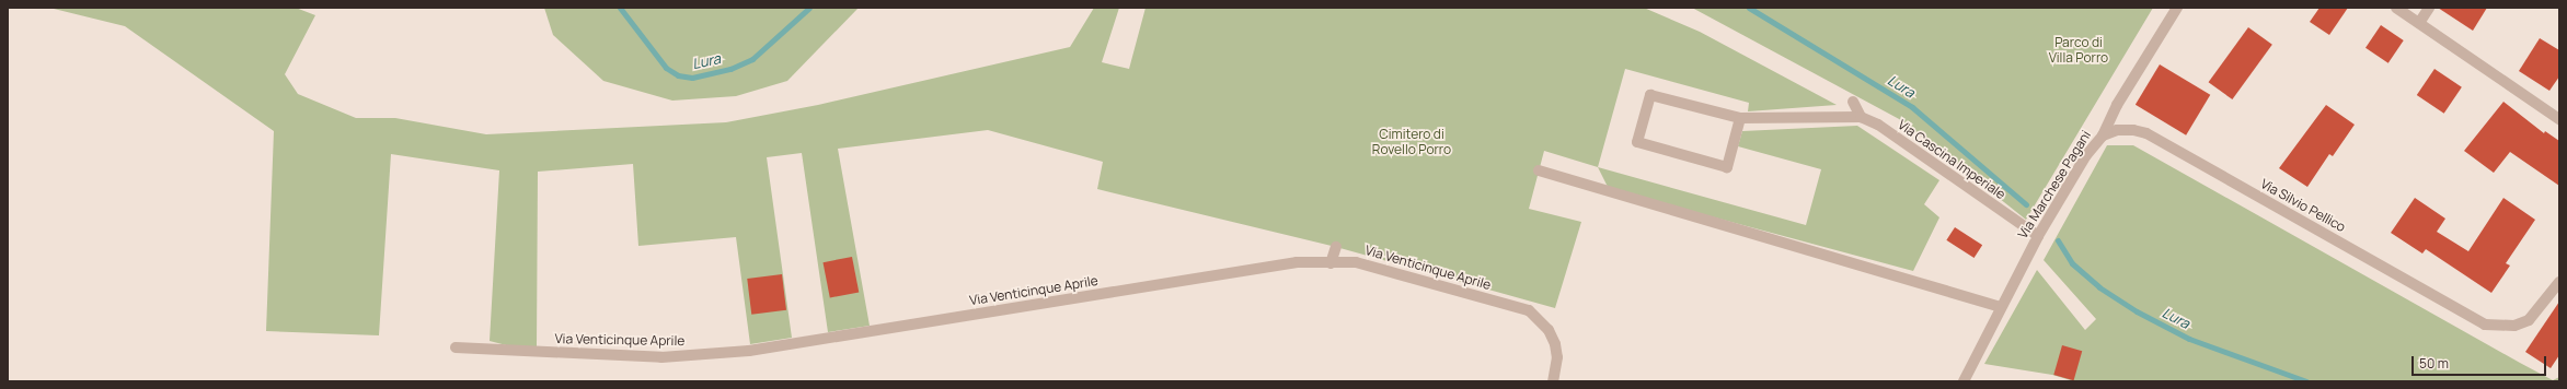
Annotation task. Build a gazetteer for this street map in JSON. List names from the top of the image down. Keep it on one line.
{"streets":{"street":["Via Cascina Imperiale","Via Marchese Pagani","Via Silvio Pellico","Via Venticinque Aprile"]},"crossings":[["Via Cascina Imperiale","Via Marchese Pagani"],["Via Marchese Pagani","Via Silvio Pellico"]],"water":["Lura"],"parks":["Parco di Villa Porro","Cimitero di Rovello Porro"],"scale_bar":"50 m"}
